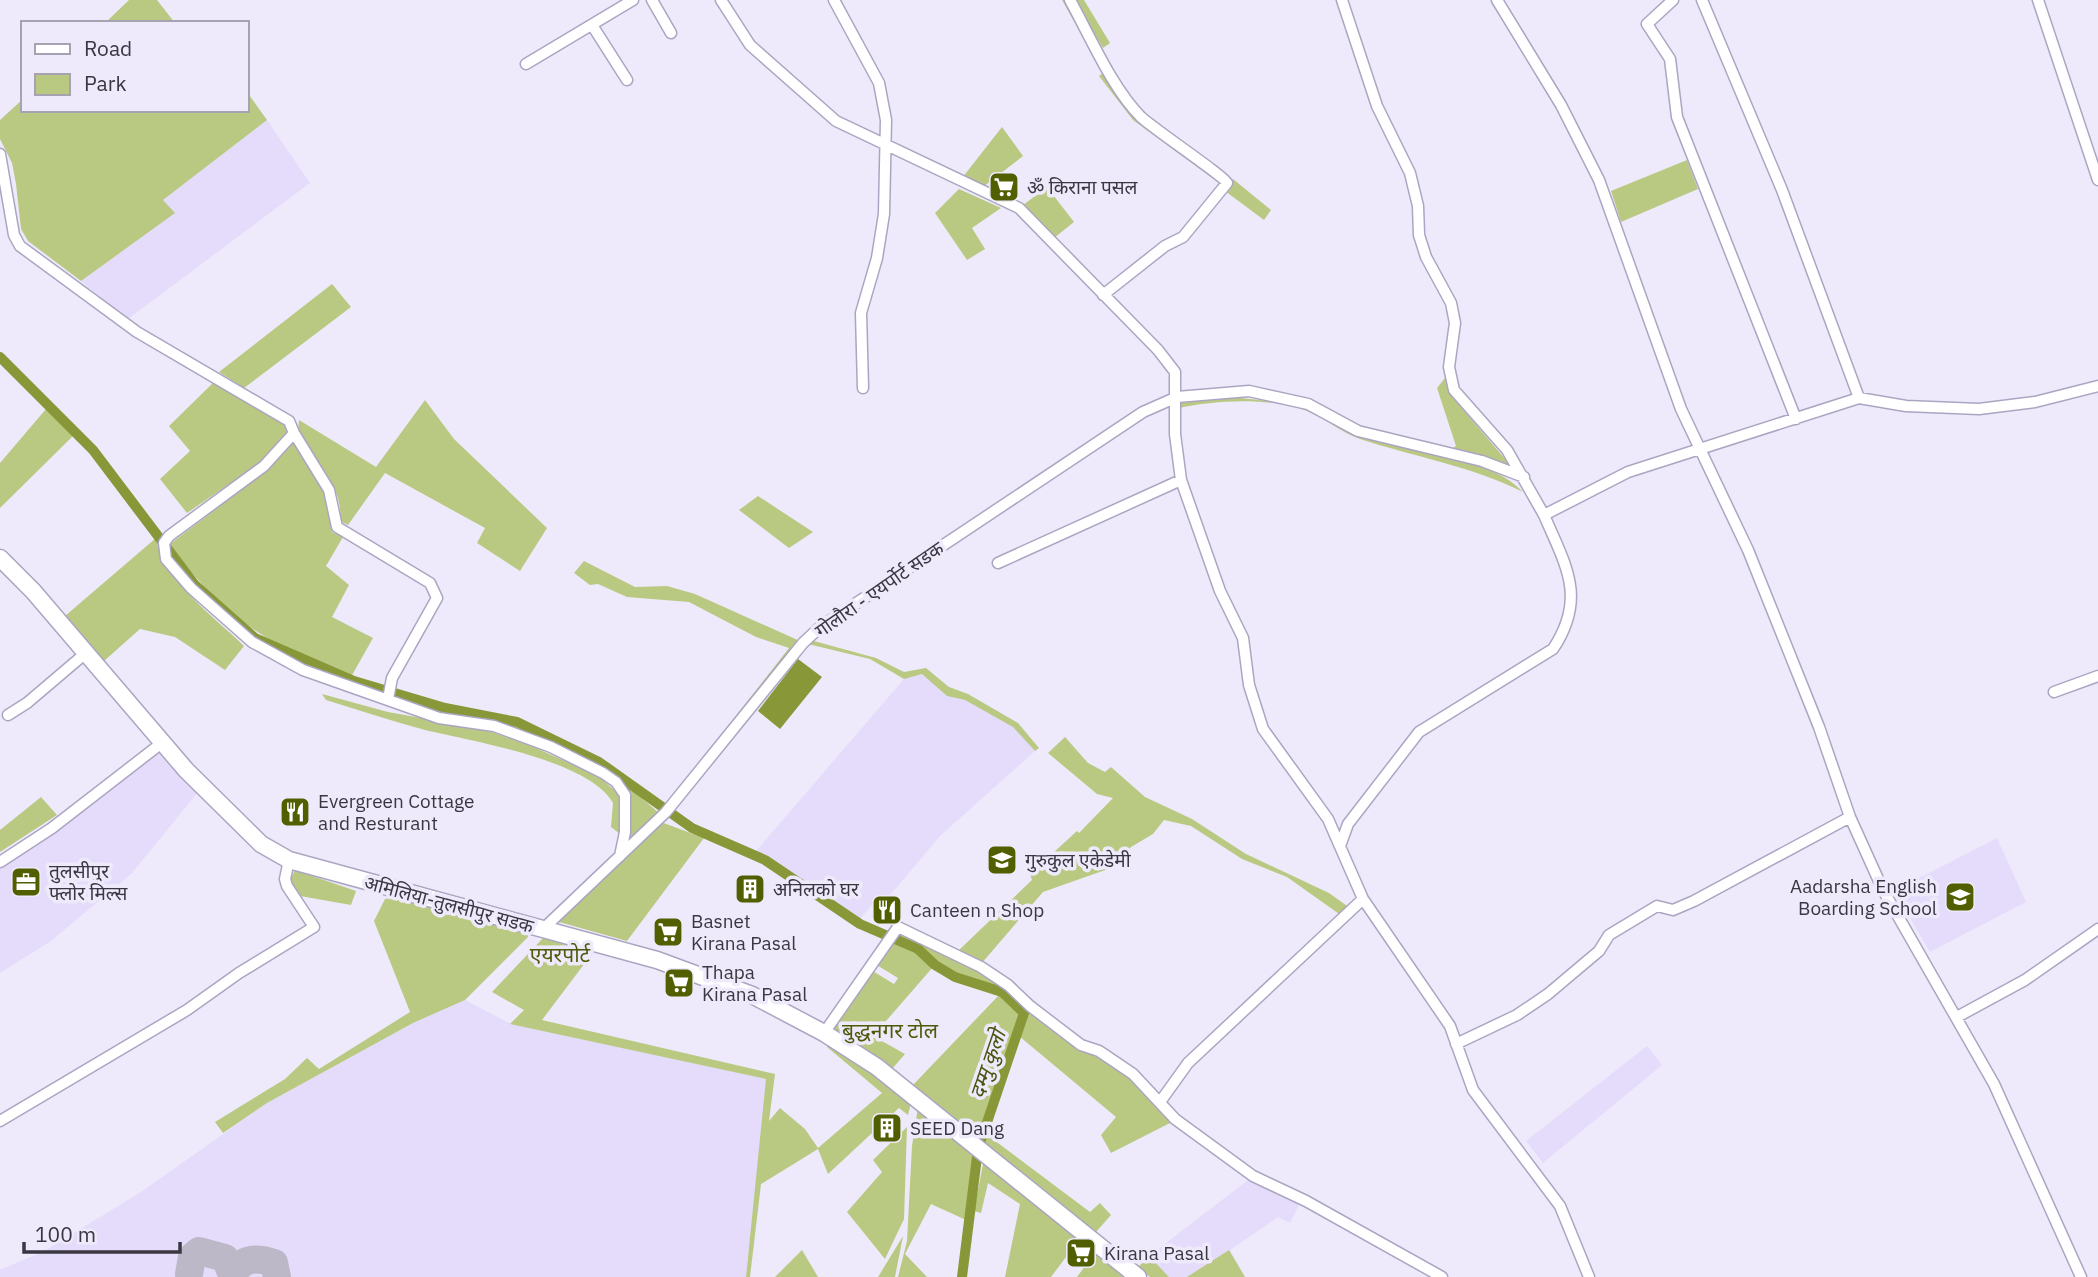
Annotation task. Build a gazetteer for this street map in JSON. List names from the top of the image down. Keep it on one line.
{"streets":{"main road":["अमिलिया-तुलसीपुर सडक"],"street":["गोलौरा - एयर्पोर्ट सडक"]},"crossings":[["गोलौरा - एयर्पोर्ट सडक","अमिलिया-तुलसीपुर सडक"]],"districts":["एयरपोर्ट","बुद्धनगर टोल"],"water":["दम्मु कुलो"],"places":{"supermarket":["ॐ किराना पसल","Basnet Kirana Pasal","Thapa Kirana Pasal","Kirana Pasal"],"restaurant":["Evergreen Cottage and Resturant","Canteen n Shop"],"school or university":["गुरुकुल एकेडेमी","Aadarsha English Boarding School"],"office":["तुलसीपुर फ्लोर मिल्स"],"building":["अनिलको घर","SEED Dang"]},"legend":["Road","Park"],"scale_bar":"100 m"}
